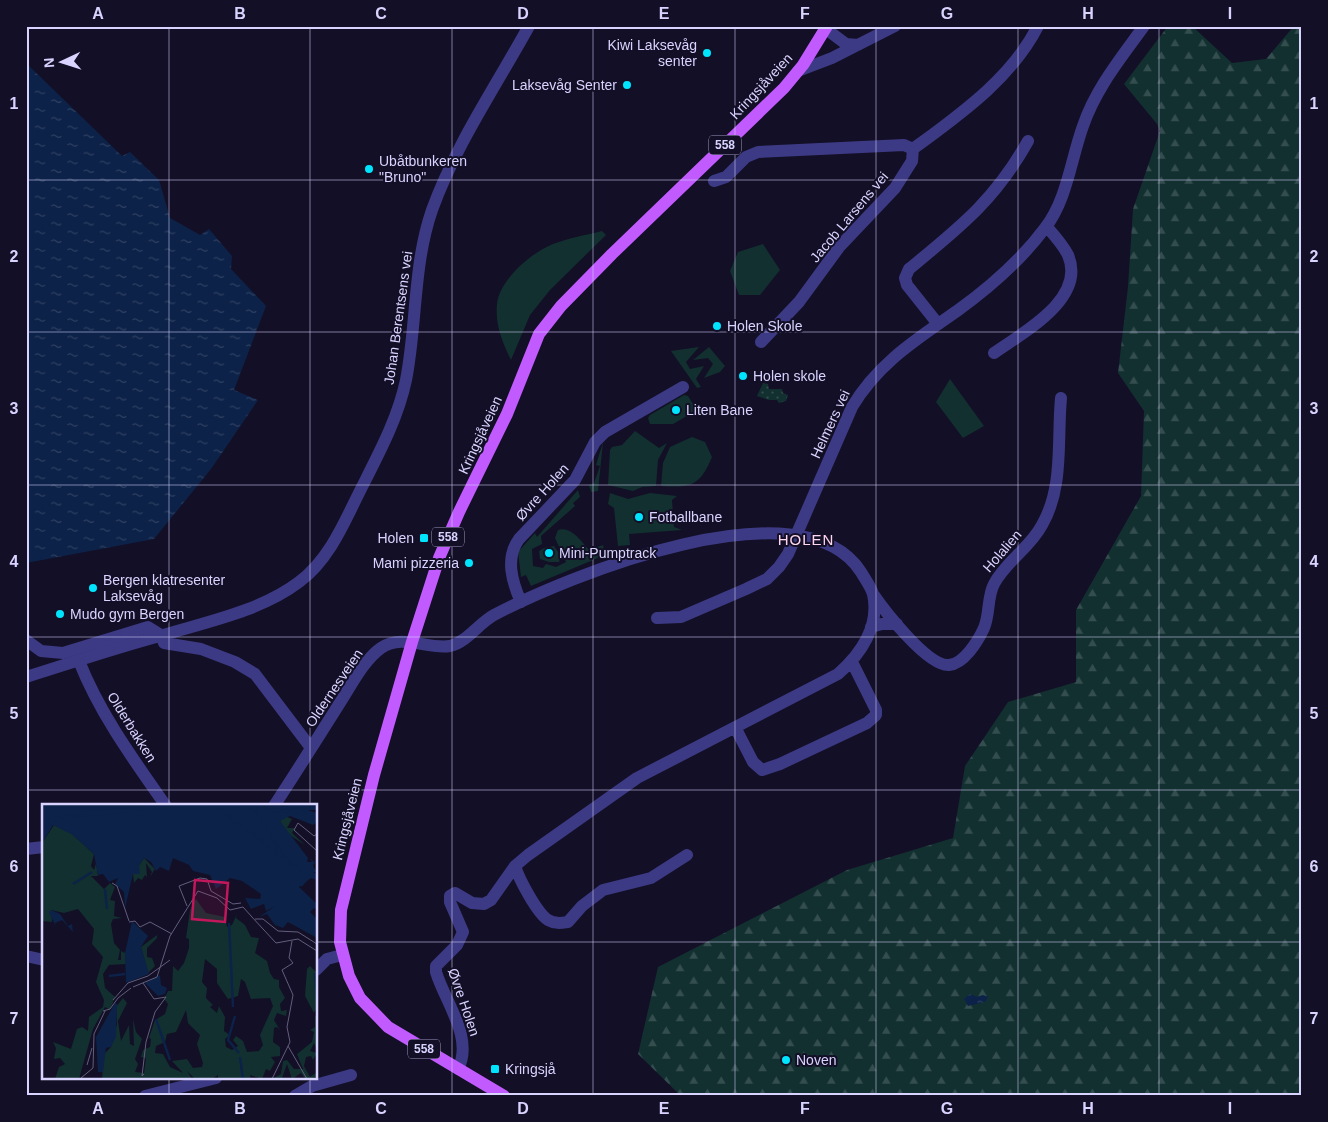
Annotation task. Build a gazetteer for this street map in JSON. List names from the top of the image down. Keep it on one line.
{"streets":{"main road":["Kringsjåveien","558"],"street":["Jacob Larsens vei","Johan Berentsens vei","Helmers vei","Øvre Holen","Holalien","Oldernesveien","Olderbakken"]},"crossings":[["Kringsjåveien","Øvre Holen"],["Kringsjåveien","Oldernesveien"],["Johan Berentsens vei","Oldernesveien"],["Johan Berentsens vei","Olderbakken"],["Øvre Holen","Holalien"]],"districts":["HOLEN"],"places":{"other":["Kiwi Laksevåg senter","Laksevåg Senter","Ubåtbunkeren \"Bruno\"","Holen Skole","Holen skole","Liten Bane","Fotballbane","Mini-Pumptrack","Mami pizzeria","Bergen klatresenter Laksevåg","Mudo gym Bergen","Noven"],"transit":["Holen","Kringsjå"]},"north":"left","grid":{"columns":["A","B","C","D","E","F","G","H","I"],"rows":["1","2","3","4","5","6","7"]}}
